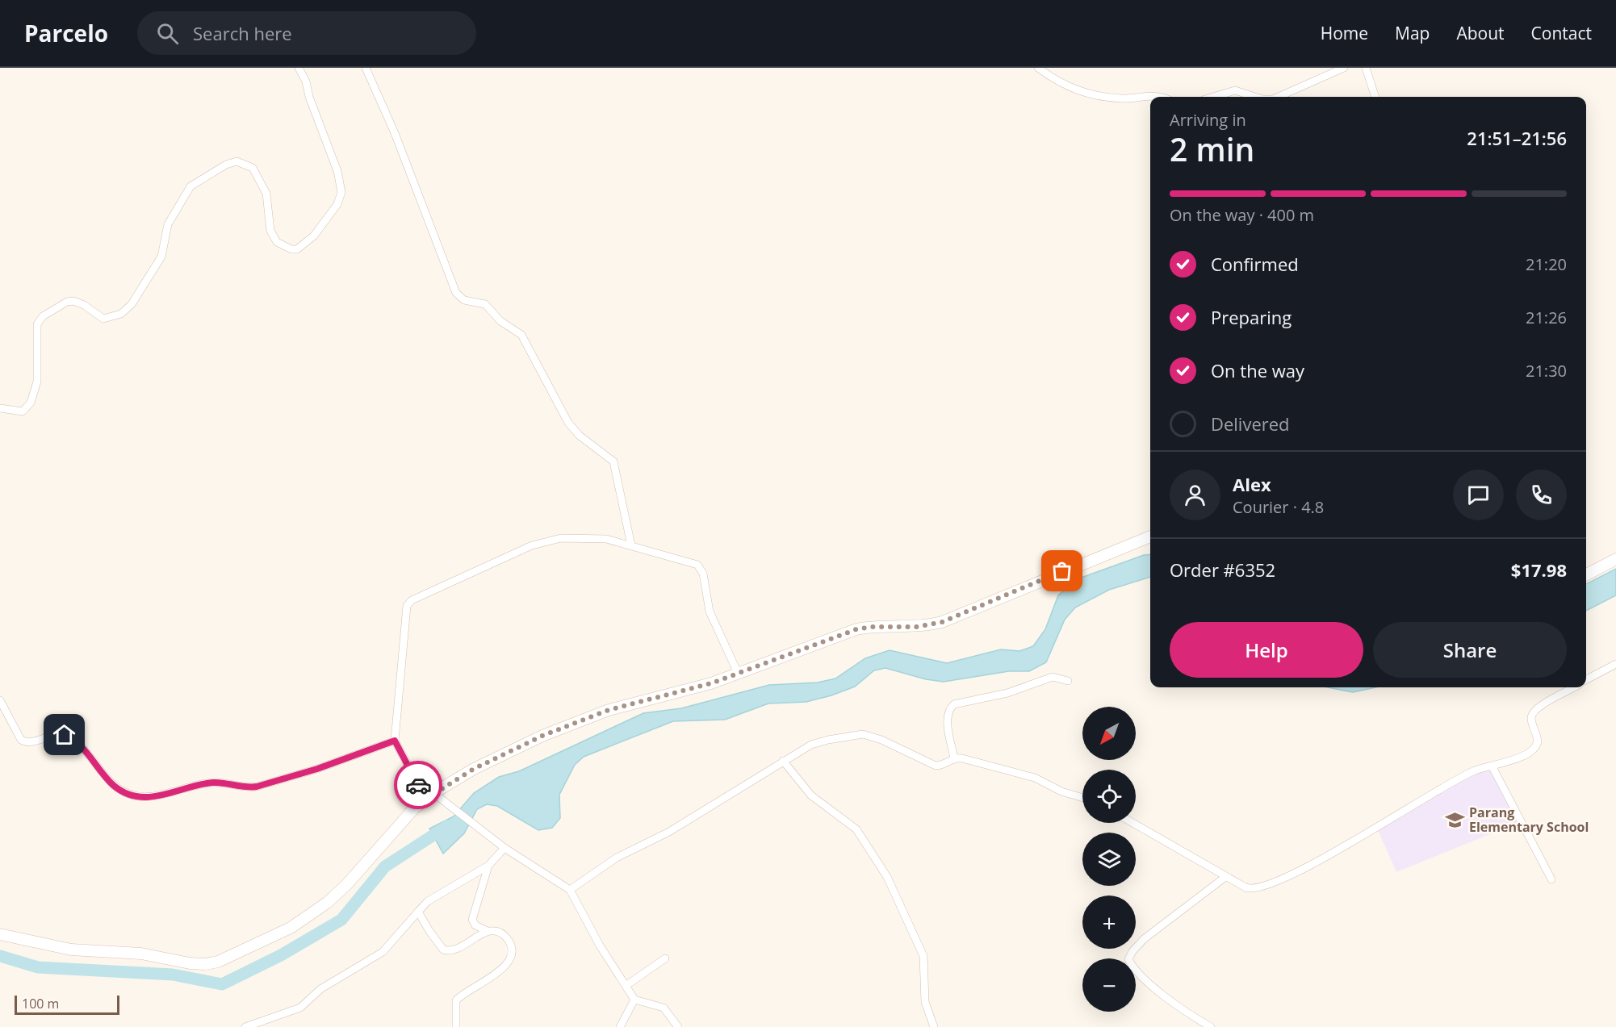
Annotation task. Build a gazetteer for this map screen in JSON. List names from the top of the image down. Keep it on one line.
{"places":{"school or university":["Parang Elementary School"]},"scale_bar":"100 m","north":"bottom left","page":{"header":"Parcelo","search":"Search here","nav":["Home","Map","About","Contact"],"heading":["2 min","Arriving in","21:51–21:56"],"panel":["Alex","Courier · 4.8","Order #6352","$17.98"],"bar":"On the way · 400 m","list":[["Confirmed","21:20"],["Preparing","21:26"],["On the way","21:30"],"Delivered"],"buttons":["Help","Share"],"map_buttons":["+","−"],"scale":"100 m"}}
